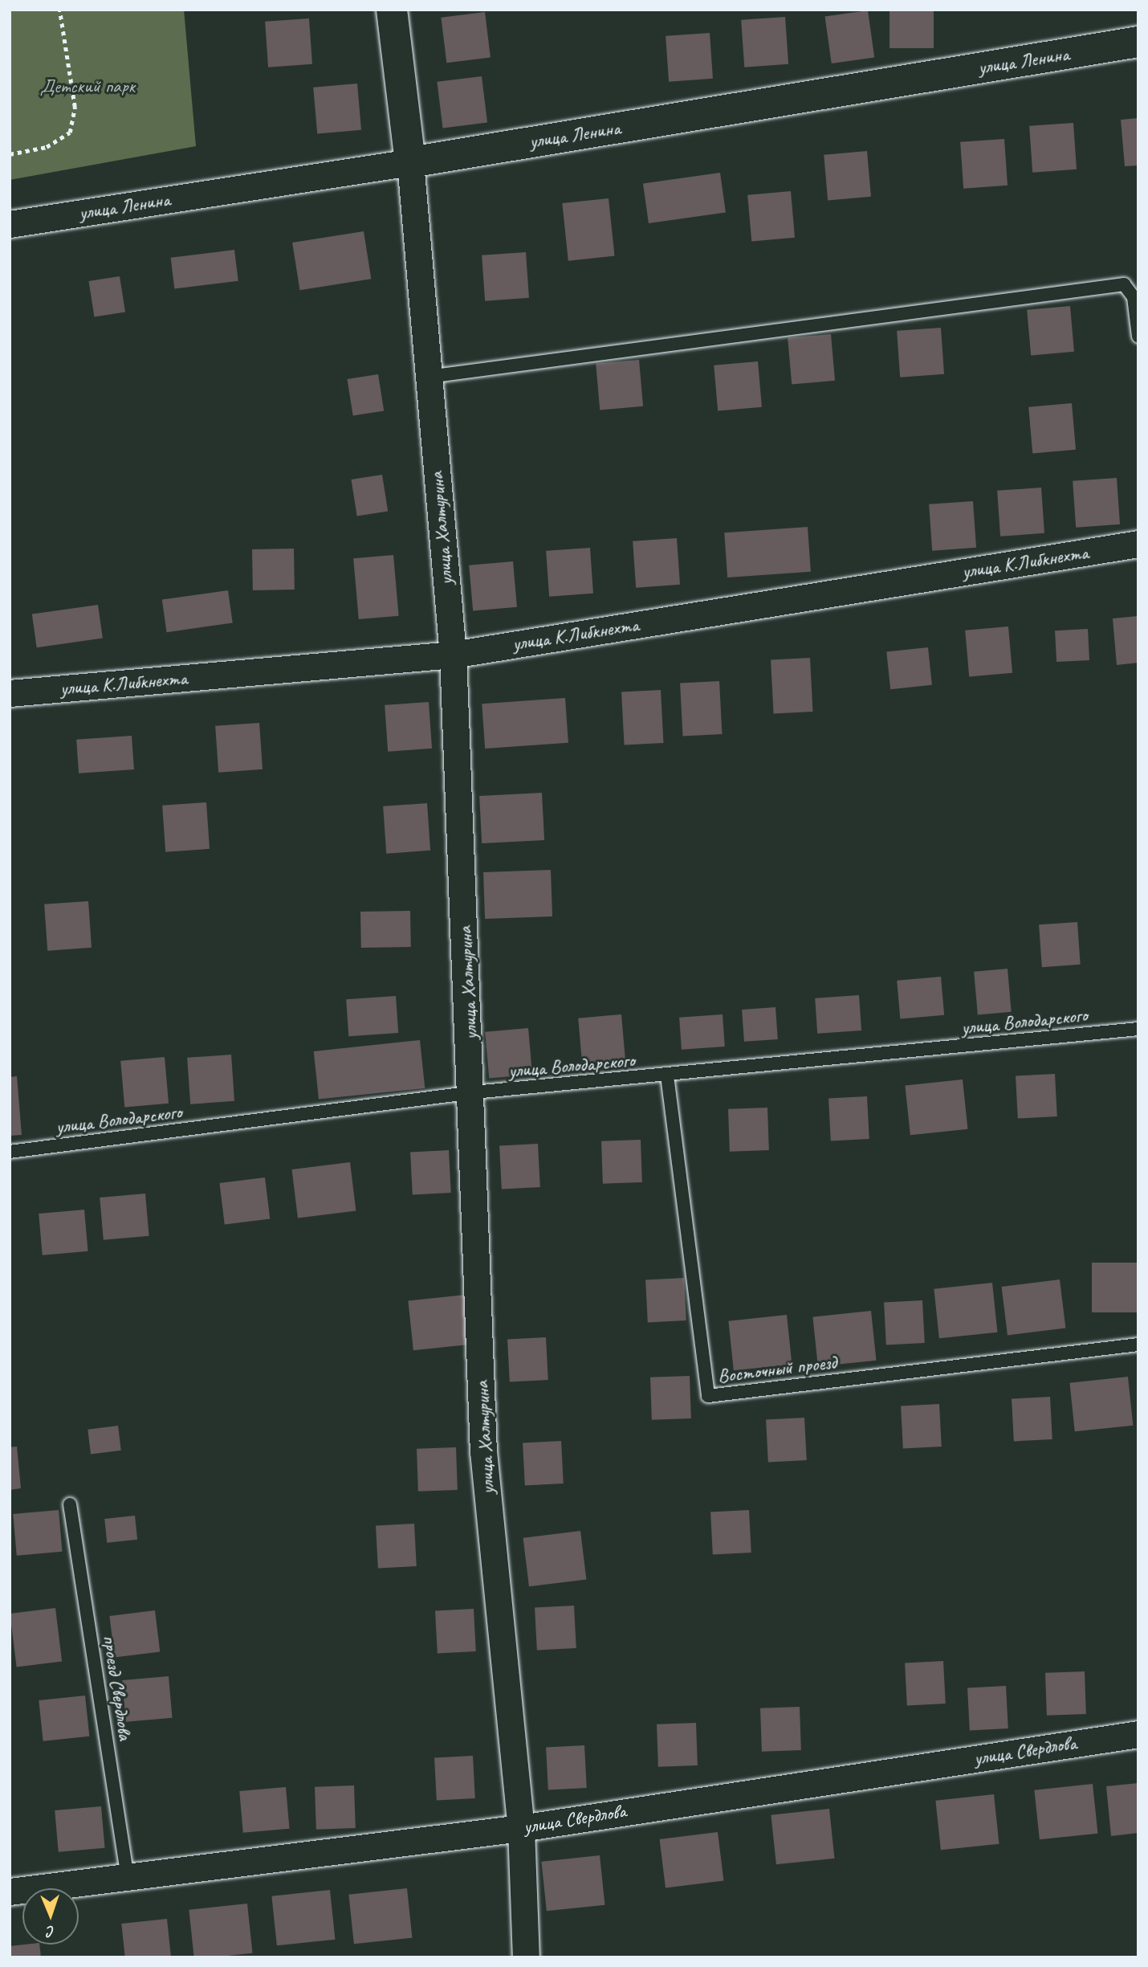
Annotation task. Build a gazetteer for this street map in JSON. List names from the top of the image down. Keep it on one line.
{"streets":{"main road":["улица Ленина","улица Халтурина"],"street":["улица К.Либкнехта","улица Свердлова"],"lane":["улица Володарского","Восточный проезд","проезд Свердлова"]},"crossings":[["улица Ленина","улица Халтурина"],["улица Халтурина","улица К.Либкнехта"],["улица Халтурина","улица Володарского"],["улица Халтурина","улица Свердлова"],["улица Володарского","Восточный проезд"],["проезд Свердлова","улица Свердлова"]],"parks":["Детский парк"],"north":"bottom"}
